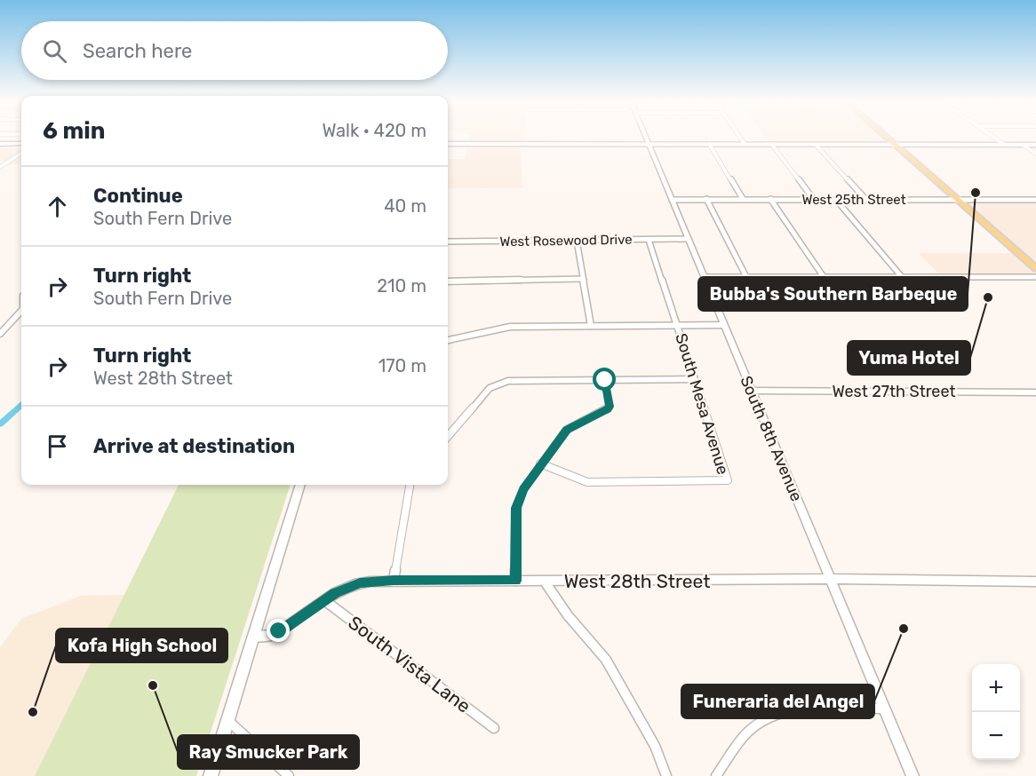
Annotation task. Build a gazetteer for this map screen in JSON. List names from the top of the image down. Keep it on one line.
{"streets":{"street":["West 25th Street","West Rosewood Drive","West 27th Street","South Mesa Avenue","South 8th Avenue","West 28th Street","South Vista Lane"]},"crossings":[["West 25th Street","South 8th Avenue"],["West Rosewood Drive","South Mesa Avenue"],["West Rosewood Drive","South 8th Avenue"],["West 27th Street","South 8th Avenue"],["South 8th Avenue","West 28th Street"],["West 28th Street","South Vista Lane"]],"places":["Bubba's Southern Barbeque","Yuma Hotel","Funeraria del Angel","Ray Smucker Park","Kofa High School"],"page":{"search":"Search here","heading":["6 min","Walk · 420 m"],"list":[["Continue","South Fern Drive","40 m"],["Turn right","South Fern Drive","210 m"],["Turn right","West 28th Street","170 m"],"Arrive at destination"],"map_buttons":["+","−"]}}
